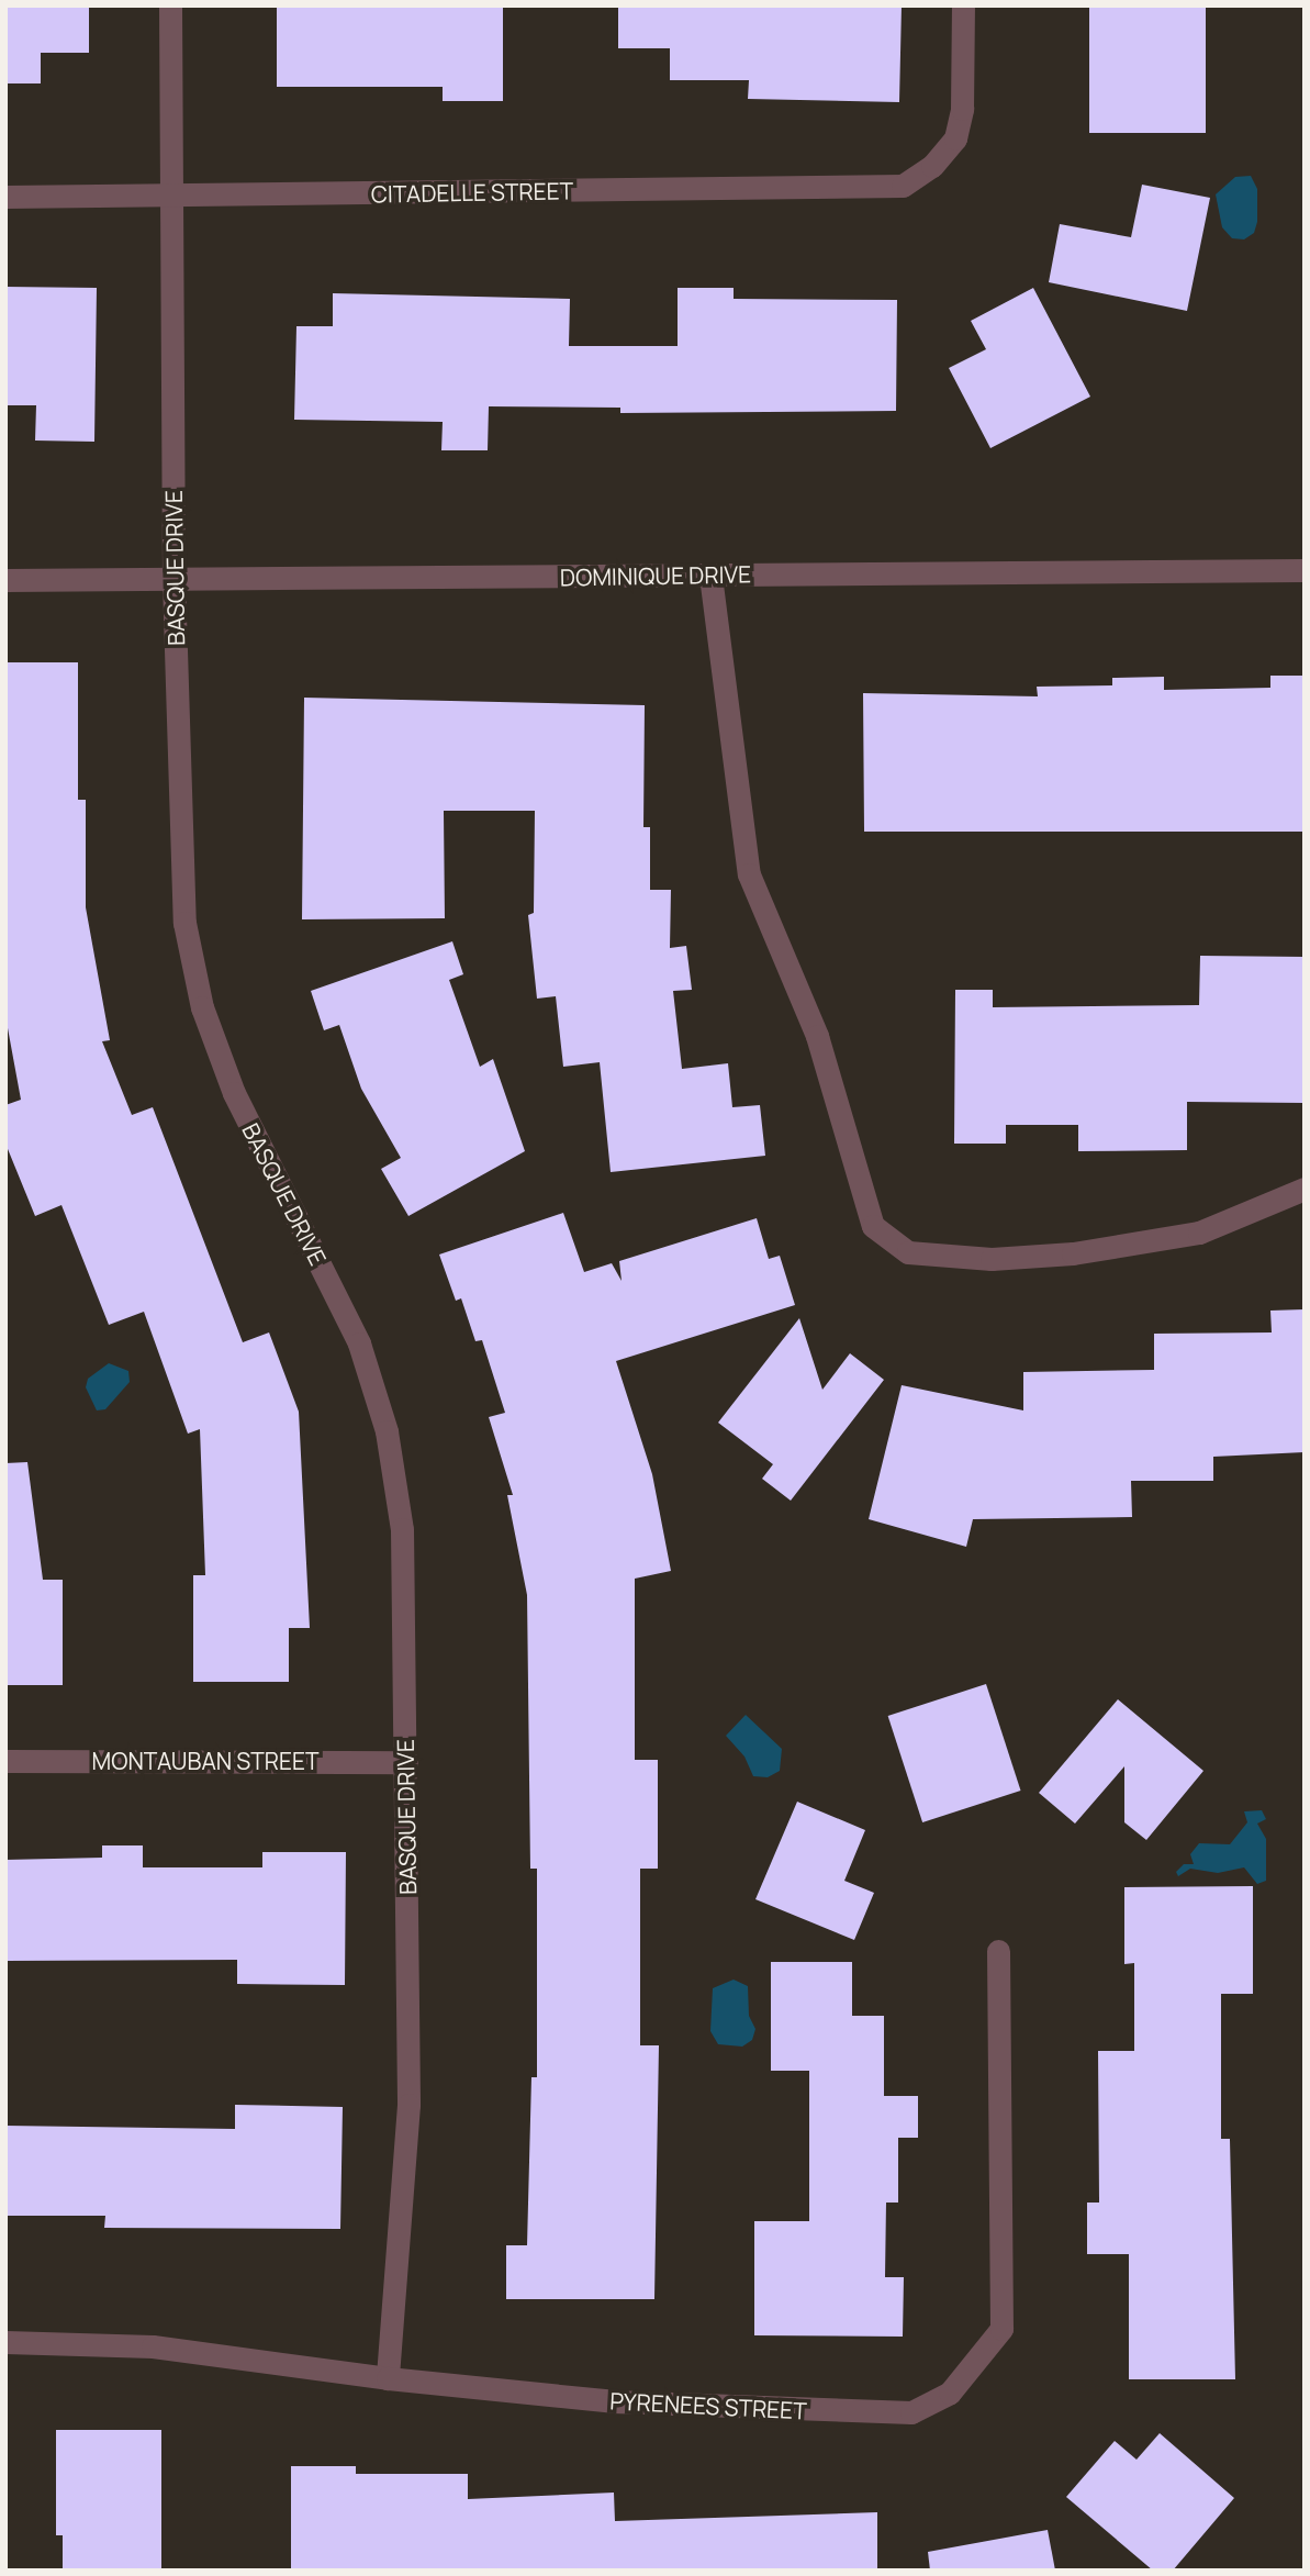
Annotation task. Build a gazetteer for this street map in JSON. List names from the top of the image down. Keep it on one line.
{"streets":{"street":["CITADELLE STREET","BASQUE DRIVE","DOMINIQUE DRIVE","MONTAUBAN STREET","PYRENEES STREET"]},"crossings":[["CITADELLE STREET","BASQUE DRIVE"],["BASQUE DRIVE","DOMINIQUE DRIVE"],["BASQUE DRIVE","MONTAUBAN STREET"],["BASQUE DRIVE","PYRENEES STREET"]]}
